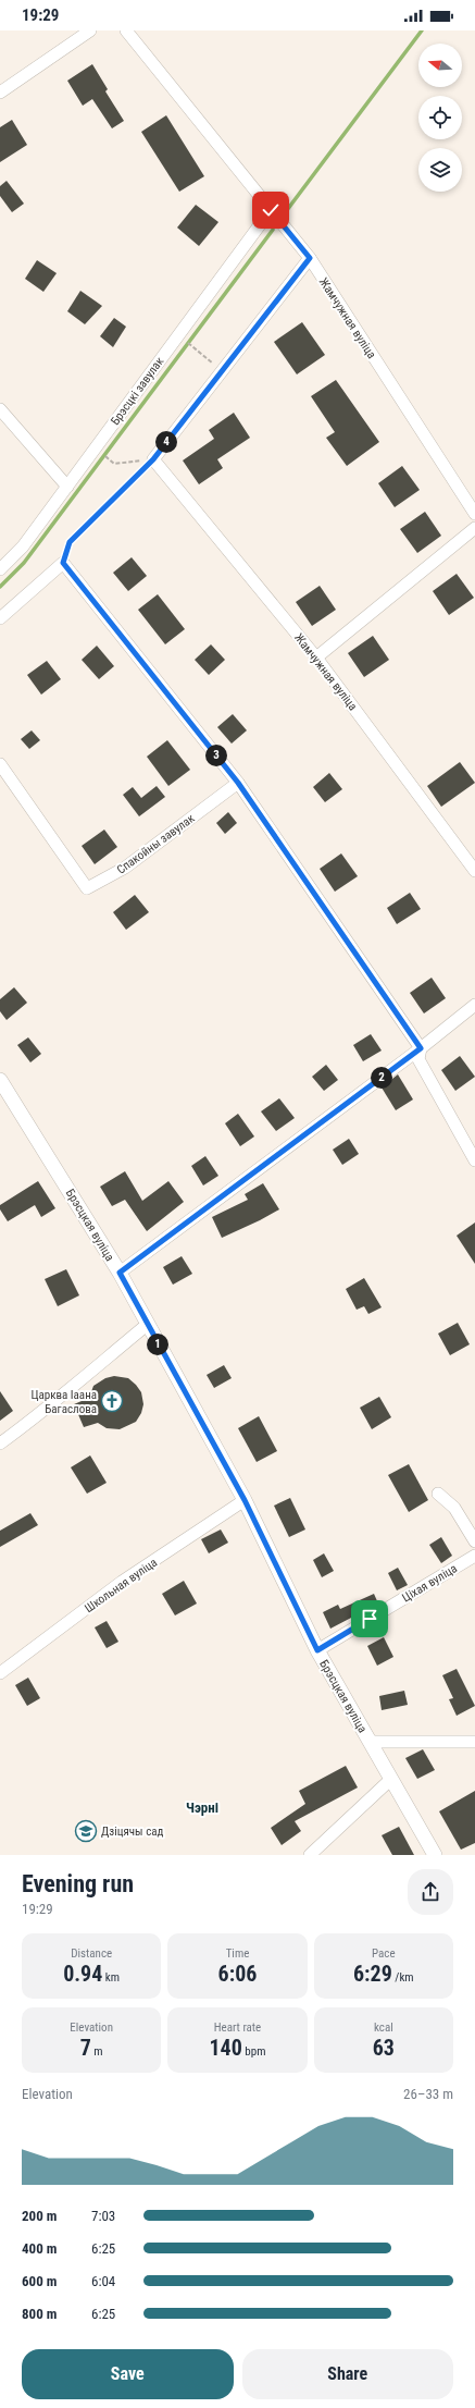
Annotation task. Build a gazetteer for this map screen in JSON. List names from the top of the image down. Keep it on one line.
{"streets":{"street":["Жамчужная вуліца","Брэсцкі завулак","Спакойны завулак","Брэсцкая вуліца","Ціхая вуліца","Школьная вуліца"]},"crossings":[["Жамчужная вуліца","Брэсцкі завулак"],["Брэсцкая вуліца","Ціхая вуліца"],["Брэсцкая вуліца","Школьная вуліца"]],"districts":["Чэрні"],"places":{"church":["Царква Іаана Багаслова"],"school or university":["Дзіцячы сад"]},"north":"left","page":{"status":"19:29","pins":["4","3","2","1"],"heading":["Evening run","19:29"],"stats":[["Distance","0.94 km"],["Time","6:06"],["Pace","6:29 /km"],["Elevation","7 m"],["Heart rate","140 bpm"],["kcal","63"]],"chart":["Elevation","26–33 m"],"list":[{"name":"200 m","note":"7:03"},{"name":"400 m","note":"6:25"},{"name":"600 m","note":"6:04"},{"name":"800 m","note":"6:25"}],"buttons":["Save","Share"]}}
